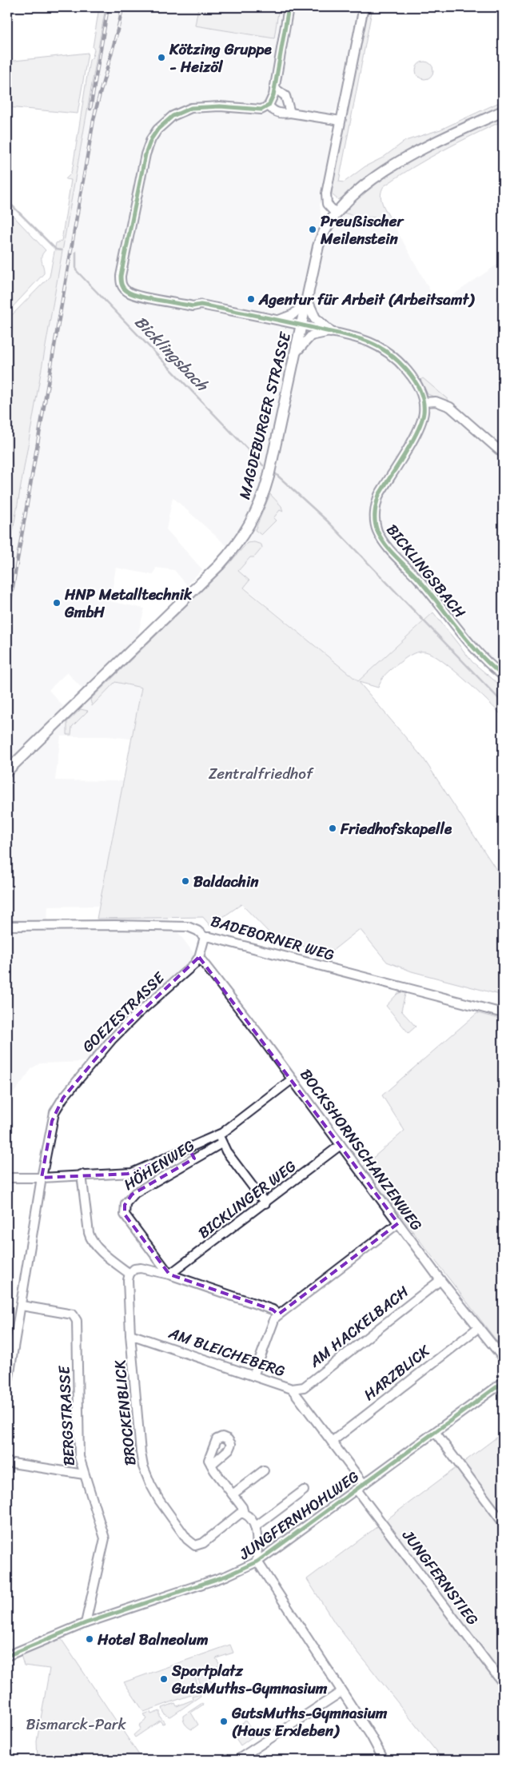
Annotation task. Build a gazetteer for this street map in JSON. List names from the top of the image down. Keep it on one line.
{"streets":{"main road":["MAGDEBURGER STRASSE"],"street":["BICKLINGSBACH","BADEBORNER WEG","GOEZESTRASSE","BOCKSHORNSCHANZENWEG","HÖHENWEG","BICKLINGER WEG","AM HACKELBACH","AM BLEICHEBERG","HARZBLICK","BROCKENBLICK","BERGSTRASSE","JUNGFERNHOHLWEG","JUNGFERNSTIEG"]},"crossings":[["BADEBORNER WEG","GOEZESTRASSE"],["GOEZESTRASSE","BOCKSHORNSCHANZENWEG"],["GOEZESTRASSE","BERGSTRASSE"],["BOCKSHORNSCHANZENWEG","BICKLINGER WEG"],["BOCKSHORNSCHANZENWEG","AM HACKELBACH"],["BOCKSHORNSCHANZENWEG","HARZBLICK"],["HÖHENWEG","BICKLINGER WEG"],["AM HACKELBACH","AM BLEICHEBERG"],["AM BLEICHEBERG","HARZBLICK"],["AM BLEICHEBERG","BROCKENBLICK"],["AM BLEICHEBERG","JUNGFERNHOHLWEG"],["BERGSTRASSE","JUNGFERNHOHLWEG"],["JUNGFERNHOHLWEG","JUNGFERNSTIEG"]],"water":["Bicklingsbach"],"parks":["Zentralfriedhof","Bismarck-Park"],"places":["Kötzing Gruppe - Heizöl","Preußischer Meilenstein","Agentur für Arbeit (Arbeitsamt)","HNP Metalltechnik GmbH","Friedhofskapelle","Baldachin","Hotel Balneolum","Sportplatz GutsMuths-Gymnasium","GutsMuths-Gymnasium (Haus Erxleben)"]}
